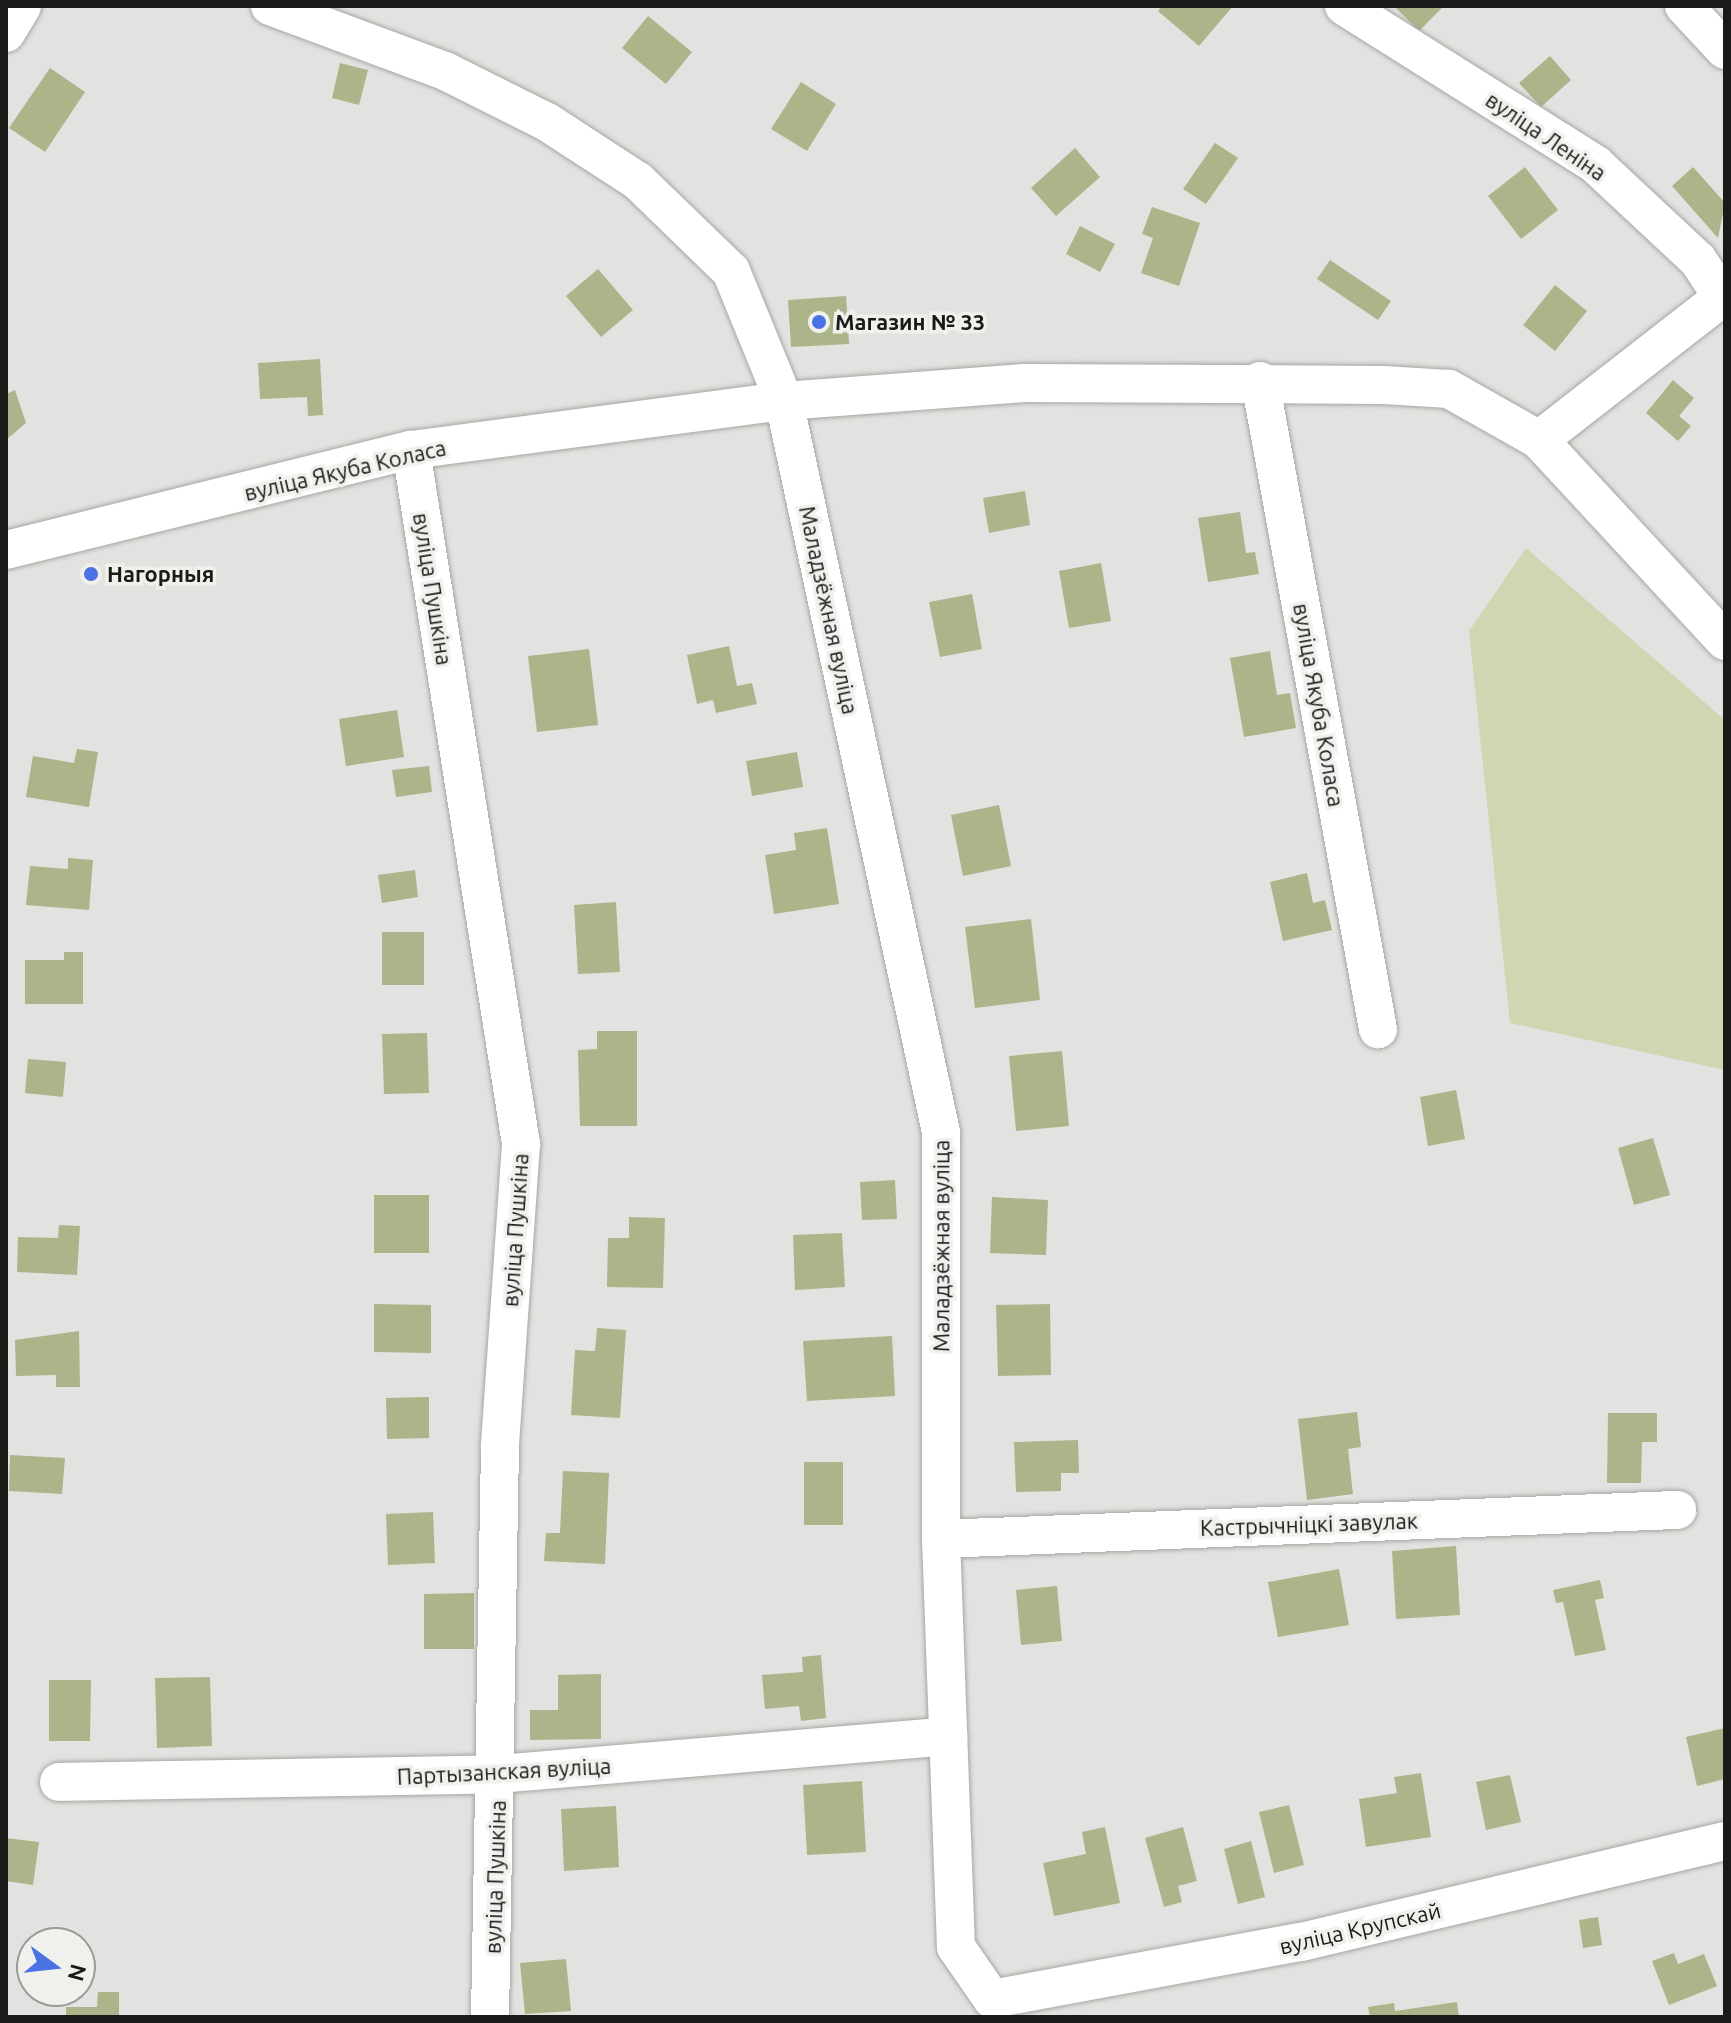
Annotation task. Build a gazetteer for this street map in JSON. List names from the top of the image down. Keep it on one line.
{"streets":{"street":["вуліца Леніна","вуліца Якуба Коласа","вуліца Пушкіна","Маладзёжная вуліца","Кастрычніцкі завулак","Партызанская вуліца","вуліца Крупскай"]},"crossings":[["вуліца Леніна","вуліца Якуба Коласа"],["вуліца Якуба Коласа","вуліца Пушкіна"],["вуліца Якуба Коласа","Маладзёжная вуліца"],["вуліца Пушкіна","Партызанская вуліца"],["Маладзёжная вуліца","Кастрычніцкі завулак"],["Маладзёжная вуліца","Партызанская вуліца"],["Маладзёжная вуліца","вуліца Крупскай"]],"places":["Магазин № 33","Нагорныя"],"north":"right"}
